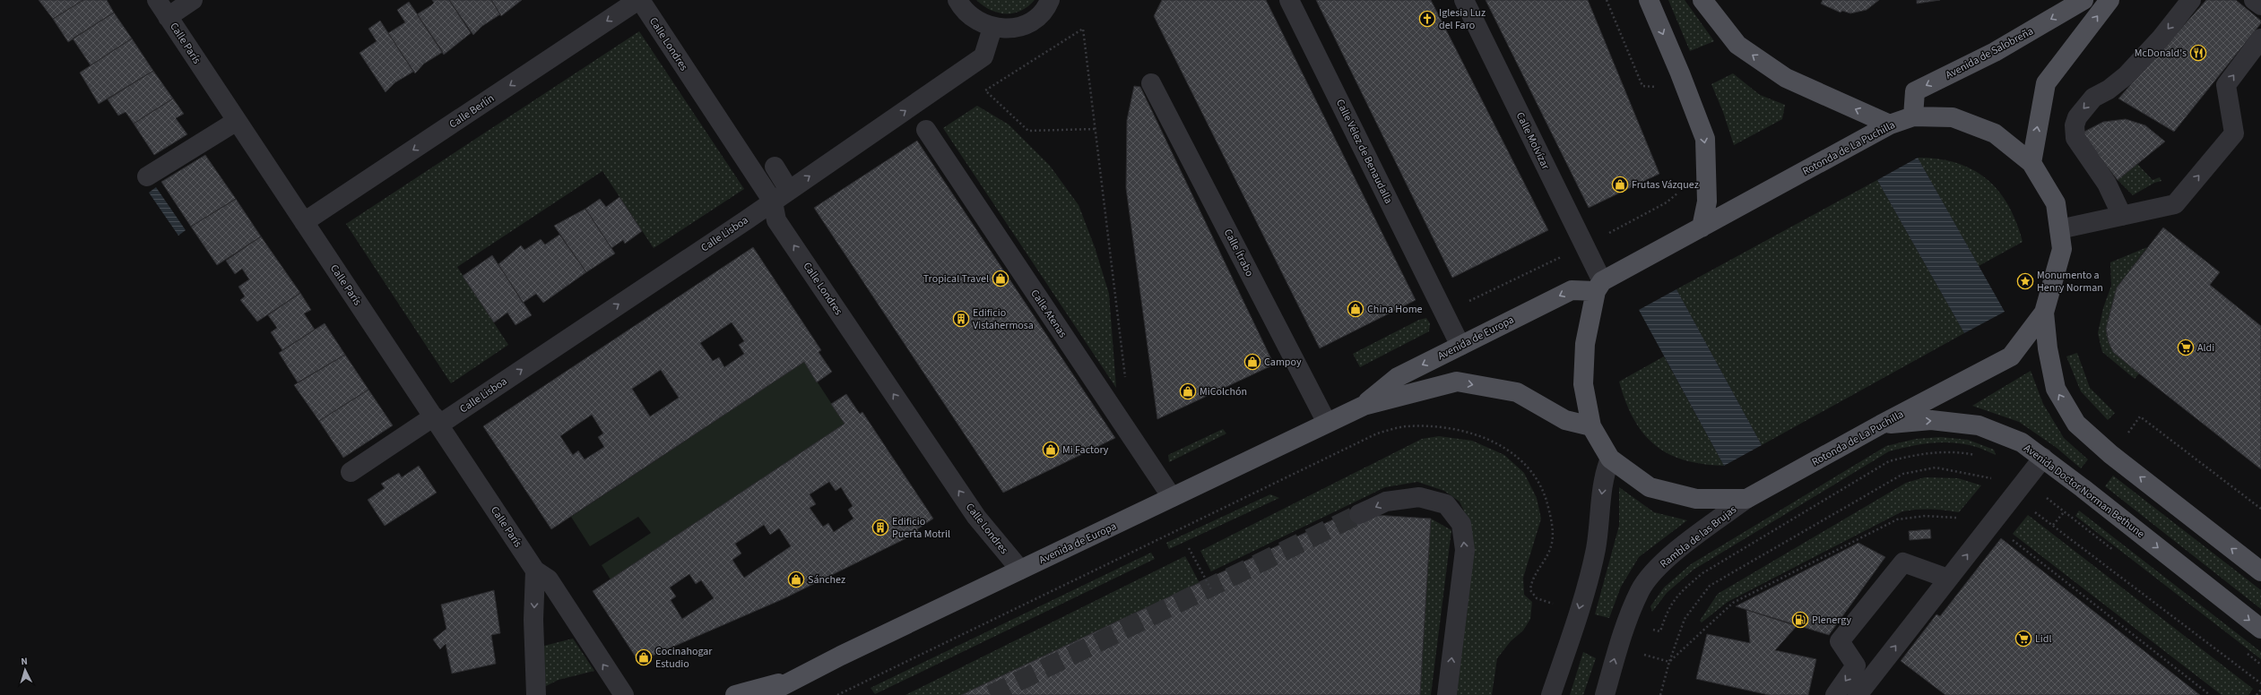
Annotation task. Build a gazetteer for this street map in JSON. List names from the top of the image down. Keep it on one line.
{"streets":{"main road":["Avenida de Salobreña","Rotonda de La Puchilla","Avenida de Europa","Avenida Doctor Norman Bethune"],"street":["Calle París","Calle Londres","Calle Berlín","Calle Molvízar","Calle Vélez de Benaudalla","Calle Lisboa","Calle Ítrabo","Calle Atenas","Rambla de las Brujas"]},"crossings":[["Calle París","Calle Berlín"],["Calle París","Calle Lisboa"],["Calle Londres","Calle Berlín"],["Calle Londres","Calle Lisboa"],["Calle Londres","Avenida de Europa"],["Avenida de Salobreña","Rotonda de La Puchilla"],["Calle Molvízar","Rotonda de La Puchilla"],["Calle Molvízar","Avenida de Europa"],["Rotonda de La Puchilla","Avenida de Europa"],["Rotonda de La Puchilla","Avenida Doctor Norman Bethune"],["Rotonda de La Puchilla","Rambla de las Brujas"],["Calle Vélez de Benaudalla","Avenida de Europa"],["Calle Ítrabo","Avenida de Europa"],["Calle Atenas","Avenida de Europa"]],"one_way":["Calle Londres","Avenida de Salobreña","Calle Berlín","Calle Lisboa","Avenida Doctor Norman Bethune"],"places":{"church":["Iglesia Luz del Faro"],"restaurant":["McDonald's"],"shop":["Frutas Vázquez","Tropical Travel","China Home","Campoy","MiColchón","Mi Factory","Sánchez","Cocinahogar Estudio"],"place":["Monumento a Henry Norman"],"building":["Edificio Vistahermosa","Edificio Puerta Motril"],"supermarket":["Aldi","Lidl"],"fuel station":["Plenergy"]},"north":"top"}
